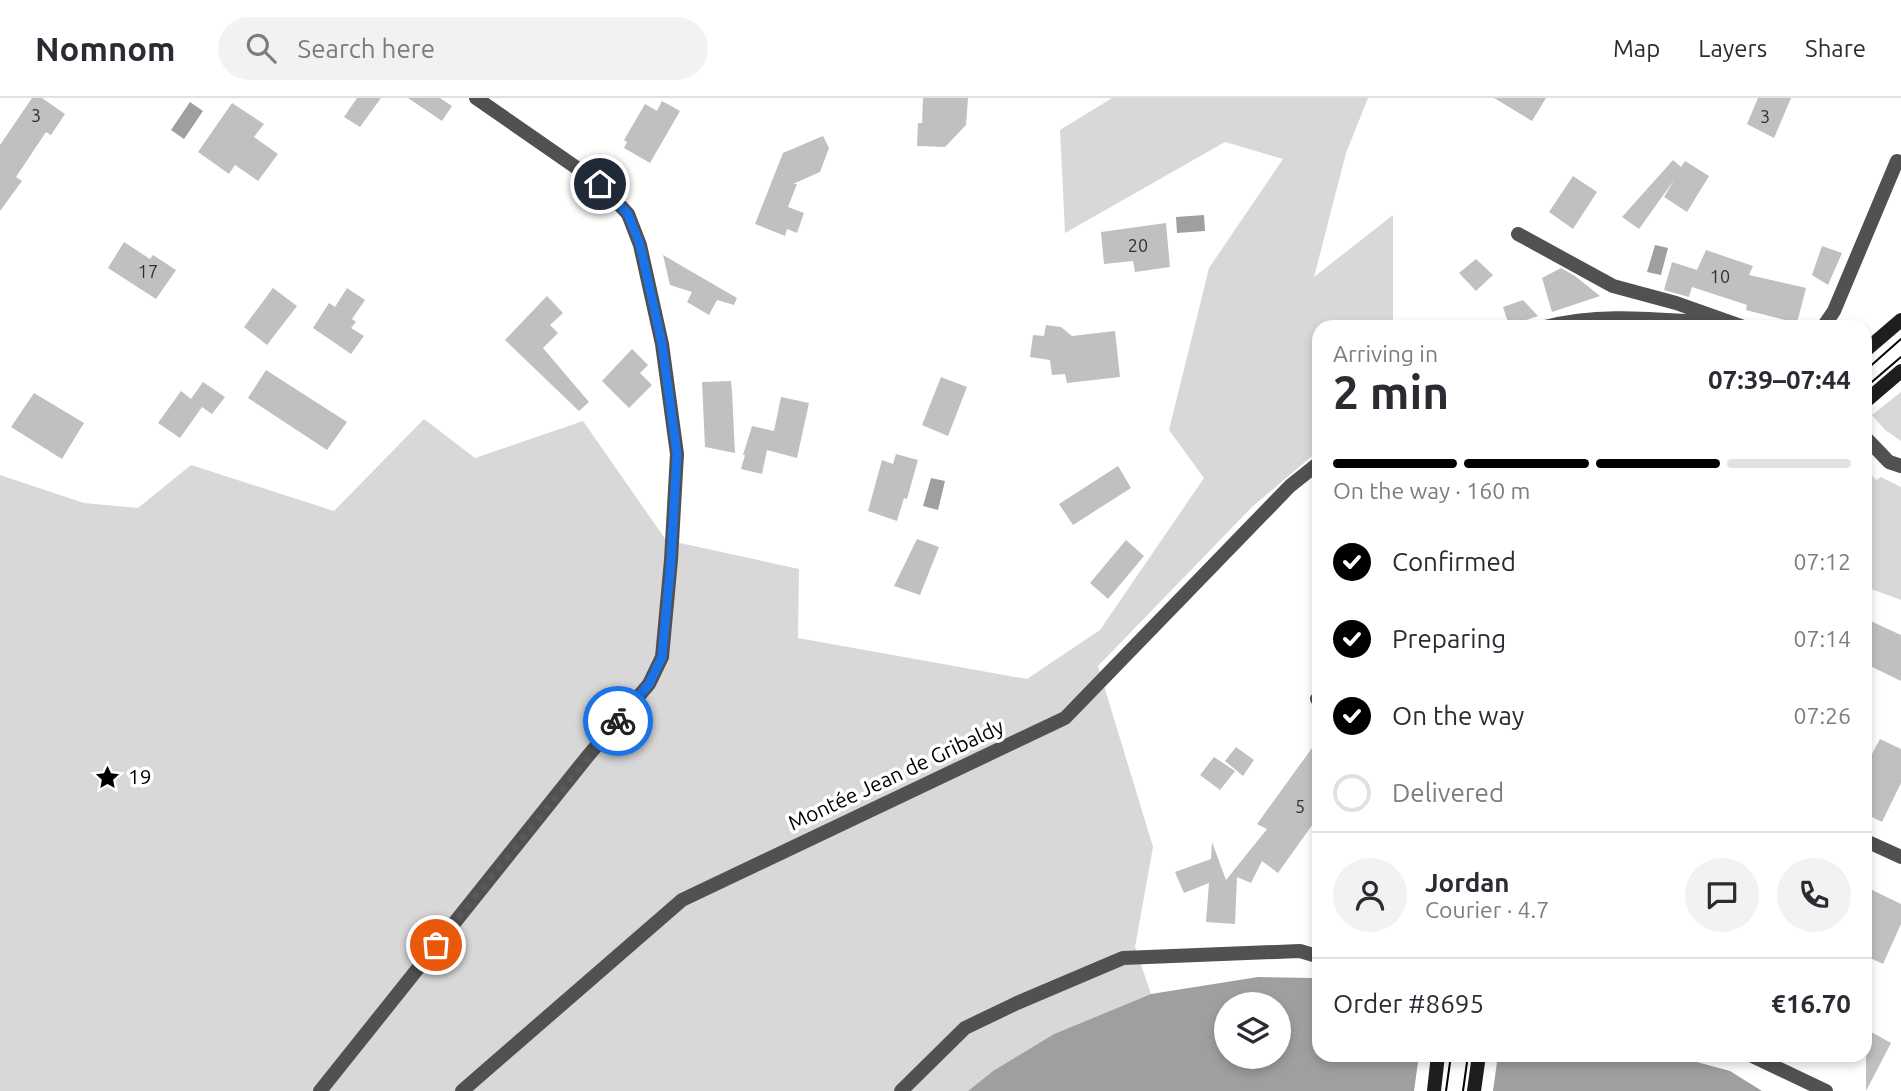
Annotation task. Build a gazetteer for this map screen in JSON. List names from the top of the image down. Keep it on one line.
{"streets":{"street":["Montée Jean de Gribaldy"]},"places":{"place":["19"]},"house_numbers":["3","3","20","17","10","5"],"page":{"header":"Nomnom","search":"Search here","nav":["Map","Layers","Share"],"heading":["2 min","Arriving in","07:39–07:44"],"panel":["Jordan","Courier · 4.7","Order #8695","€16.70"],"bar":"On the way · 160 m","list":[["Confirmed","07:12"],["Preparing","07:14"],["On the way","07:26"],"Delivered"]}}
